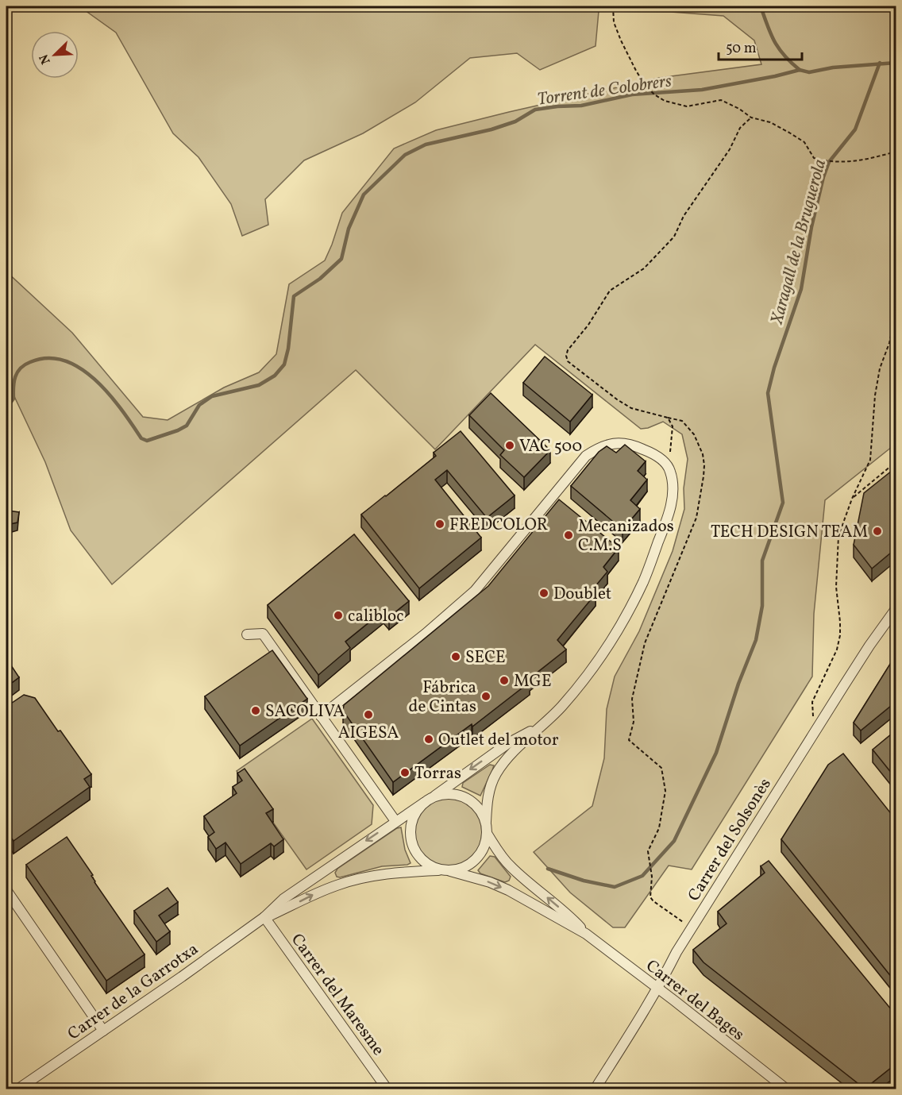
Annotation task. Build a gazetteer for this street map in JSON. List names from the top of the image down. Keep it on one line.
{"streets":{"street":["Carrer del Solsonès","Carrer de la Garrotxa","Carrer del Maresme","Carrer del Bages"]},"crossings":[["Carrer del Solsonès","Carrer del Bages"],["Carrer de la Garrotxa","Carrer del Maresme"],["Carrer de la Garrotxa","Carrer del Bages"]],"water":["Torrent de Colobrers","Xaragall de la Bruguerola"],"places":["VAC 500","FREDCOLOR","TECH DESIGN TEAM","Mecanizados C.M.S","Doublet","calibloc","SECE","MGE","Fábrica de Cintas","SACOLIVA","AIGESA","Outlet del motor","Torras"],"scale_bar":"50 m","north":"bottom left"}
